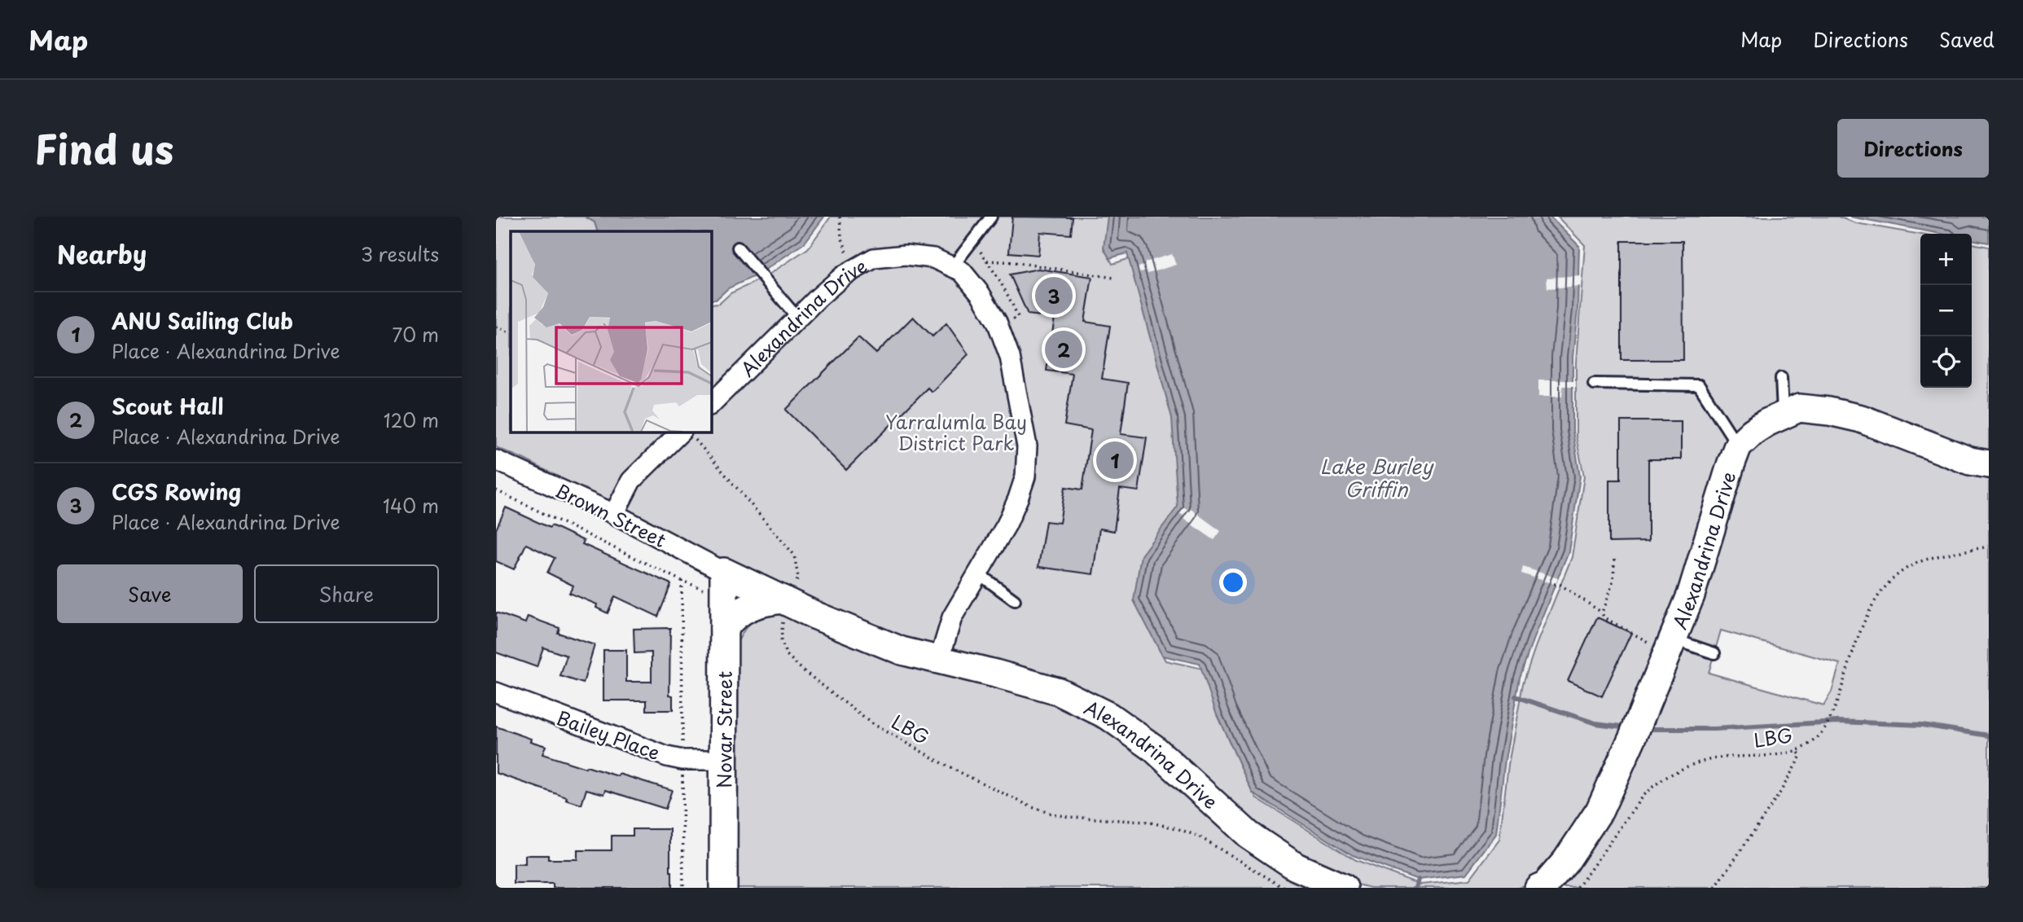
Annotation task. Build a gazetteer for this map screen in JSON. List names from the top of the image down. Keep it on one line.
{"streets":{"main road":["Alexandrina Drive","Novar Street"],"street":["Brown Street","Bailey Place"],"path":["LBG"]},"crossings":[["Alexandrina Drive","Brown Street"],["Alexandrina Drive","LBG"],["Alexandrina Drive","Novar Street"],["Brown Street","Novar Street"],["Novar Street","Bailey Place"]],"water":["Lake Burley Griffin"],"parks":["Yarralumla Bay District Park"],"page":{"header":"Map","nav":["Map","Directions","Saved"],"title":"Find us","buttons":["Directions",["Save","Share"]],"heading":["Nearby","3 results"],"map_buttons":["+","−"],"pins":["3","2","1"],"list":[{"mark":"1","name":"ANU Sailing Club","note":"Place · Alexandrina Drive","value":"70 m"},{"mark":"2","name":"Scout Hall","note":"Place · Alexandrina Drive","value":"120 m"},{"mark":"3","name":"CGS Rowing","note":"Place · Alexandrina Drive","value":"140 m"}]}}
